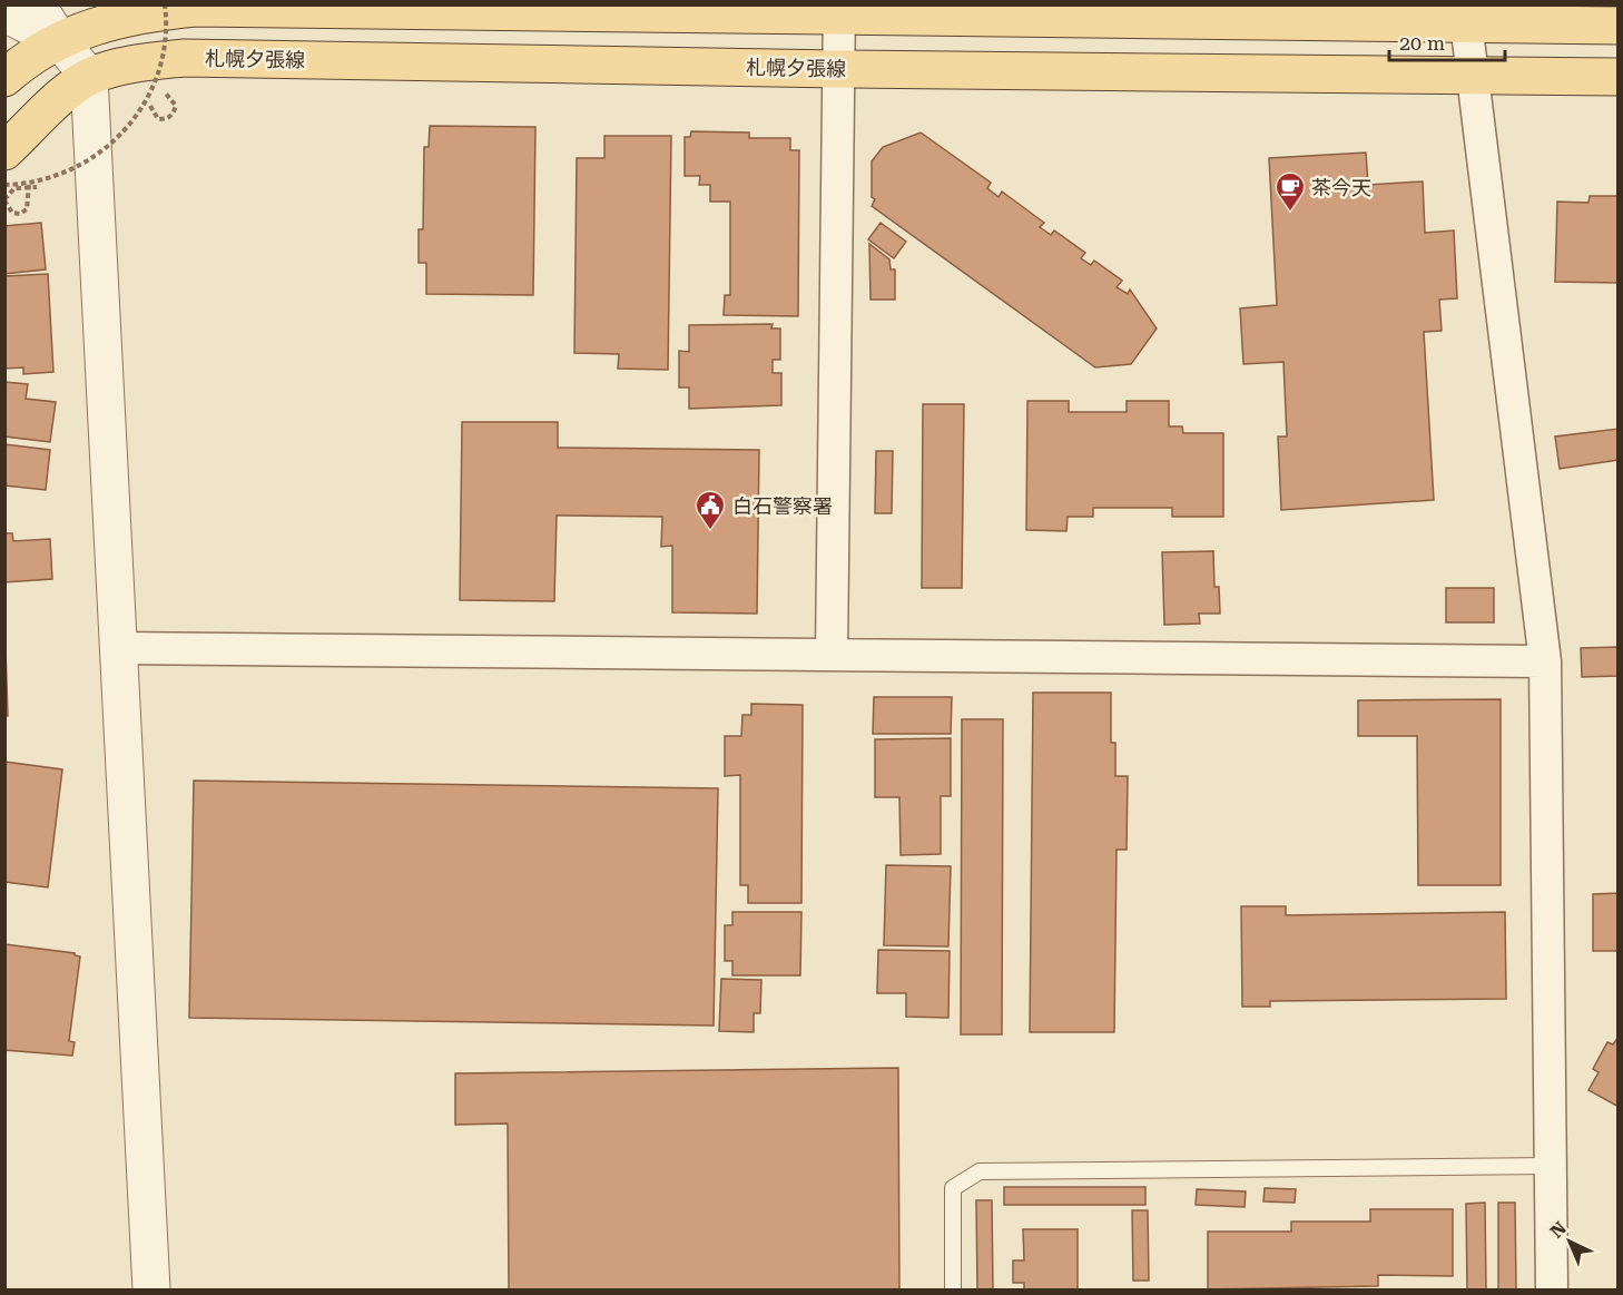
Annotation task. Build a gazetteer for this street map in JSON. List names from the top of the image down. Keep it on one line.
{"streets":{"main road":["札幌夕張線"]},"places":{"cafe":["茶今天"],"public building":["白石警察署"]},"scale_bar":"20 m","north":"top left"}
